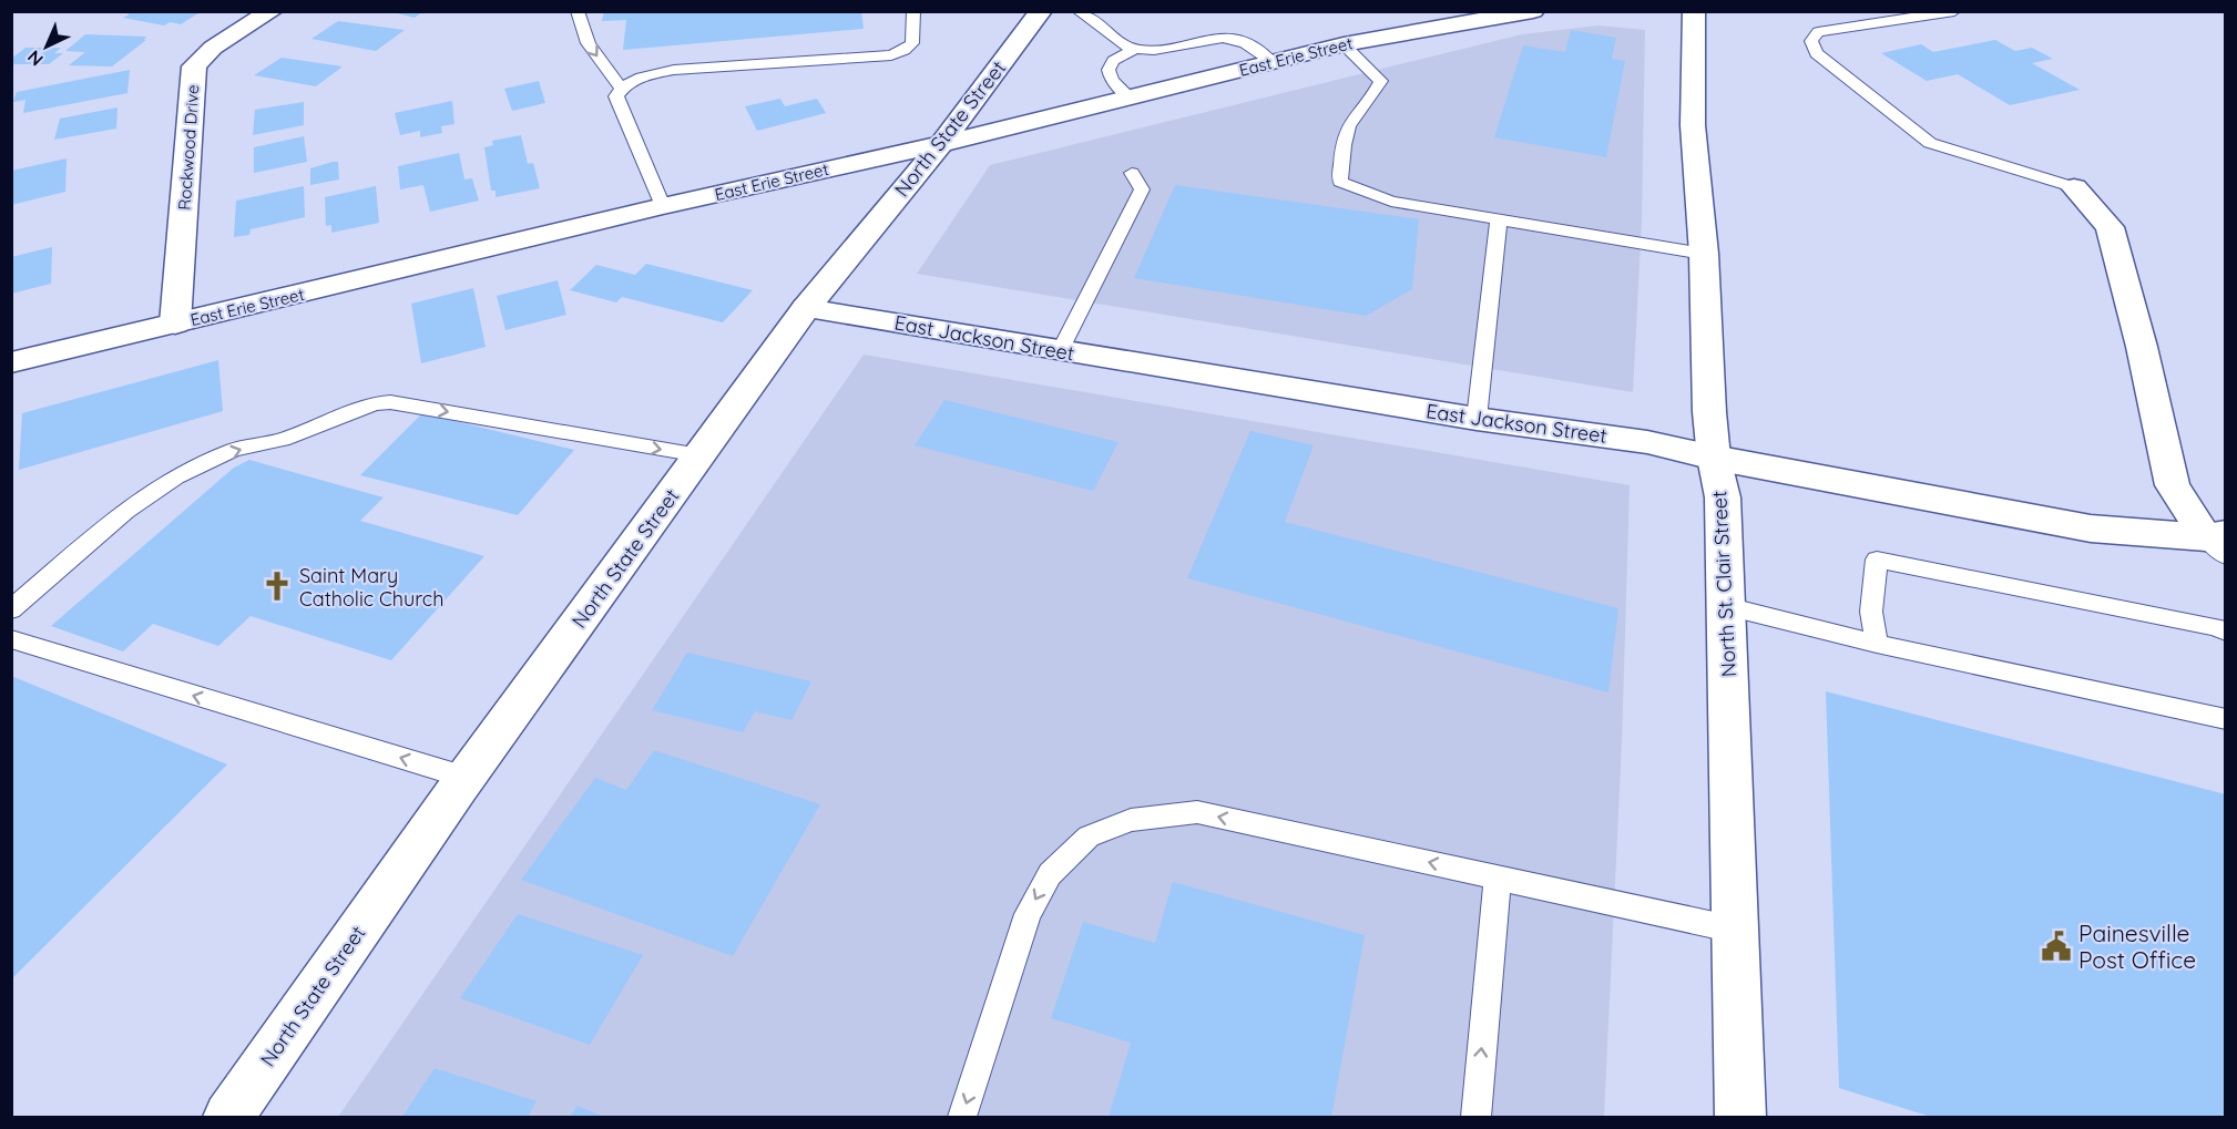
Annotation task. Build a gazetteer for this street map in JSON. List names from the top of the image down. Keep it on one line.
{"streets":{"street":["East Erie Street","North State Street","Rockwood Drive","East Jackson Street","North St. Clair Street"]},"crossings":[["East Erie Street","North State Street"],["East Erie Street","Rockwood Drive"],["North State Street","East Jackson Street"],["East Jackson Street","North St. Clair Street"]],"places":{"church":["Saint Mary Catholic Church"],"public building":["Painesville Post Office"]},"north":"bottom left"}
